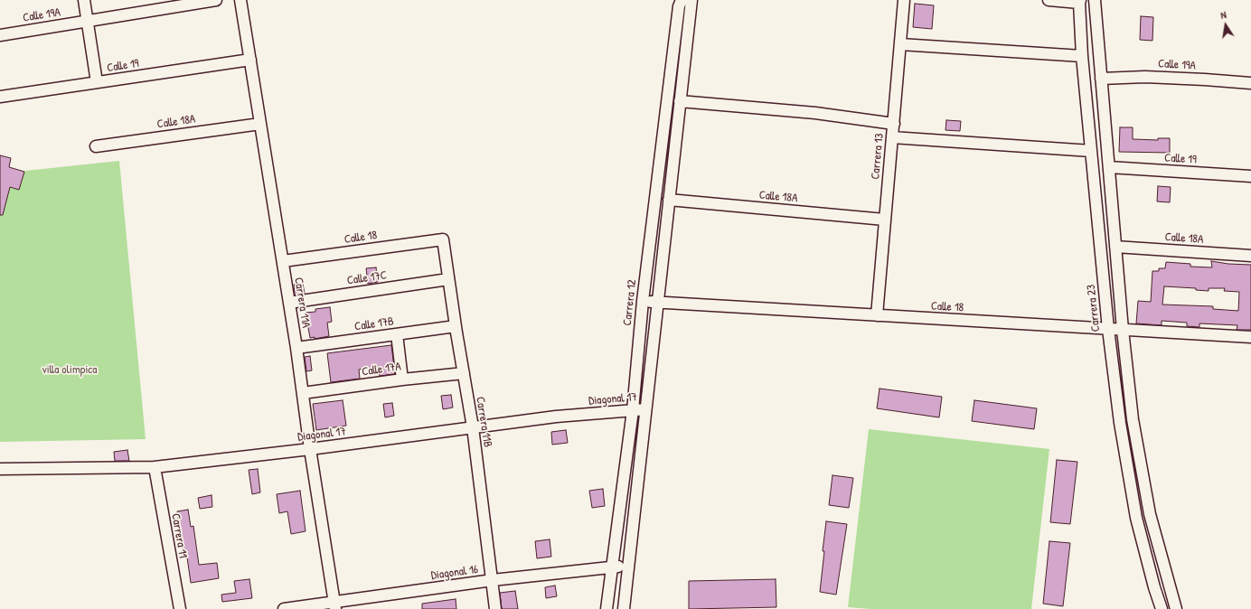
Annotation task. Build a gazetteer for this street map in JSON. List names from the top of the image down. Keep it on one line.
{"streets":{"street":["Calle 19A","Calle 19","Calle 18A","Carrera 13","Calle 18","Calle 17C","Carrera 11A","Carrera 12","Carrera 23","Calle 17B","Calle 17A","Diagonal 17","Carrera 11B","Carrera 11","Diagonal 16"]},"crossings":[["Calle 19","Carrera 11A"],["Calle 18A","Carrera 13"],["Calle 18A","Carrera 11A"],["Carrera 13","Calle 18"],["Calle 18","Carrera 11A"],["Calle 18","Carrera 12"],["Calle 18","Carrera 23"],["Calle 18","Carrera 11B"],["Calle 17C","Carrera 11A"],["Calle 17C","Carrera 11B"],["Carrera 11A","Calle 17B"],["Carrera 11A","Calle 17A"],["Carrera 11A","Diagonal 17"],["Carrera 11A","Diagonal 16"],["Carrera 12","Diagonal 17"],["Carrera 12","Diagonal 16"],["Calle 17B","Carrera 11B"],["Calle 17A","Carrera 11B"],["Diagonal 17","Carrera 11B"],["Diagonal 17","Carrera 11"],["Carrera 11B","Diagonal 16"]],"parks":["villa olimpica"],"north":"top"}
